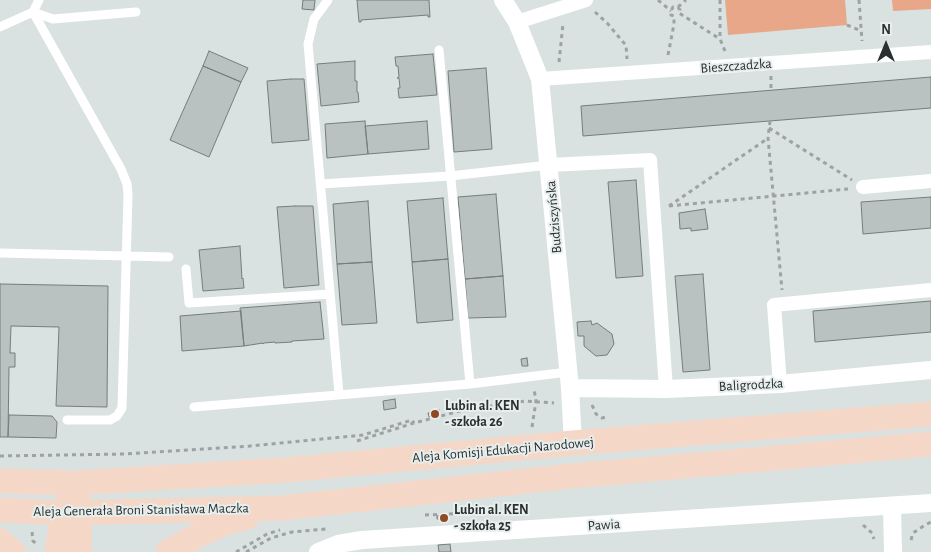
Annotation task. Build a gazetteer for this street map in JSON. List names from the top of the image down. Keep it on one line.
{"streets":{"main road":["Aleja Komisji Edukacji Narodowej","Aleja Generała Broni Stanisława Maczka"],"street":["Bieszczadzka","Budziszyńska","Baligrodzka","Pawia"]},"crossings":[["Bieszczadzka","Budziszyńska"],["Budziszyńska","Baligrodzka"],["Budziszyńska","Aleja Komisji Edukacji Narodowej"],["Aleja Komisji Edukacji Narodowej","Aleja Generała Broni Stanisława Maczka"]],"places":["Lubin al. KEN - szkoła 26","Lubin al. KEN - szkoła 25"],"north":"top"}
